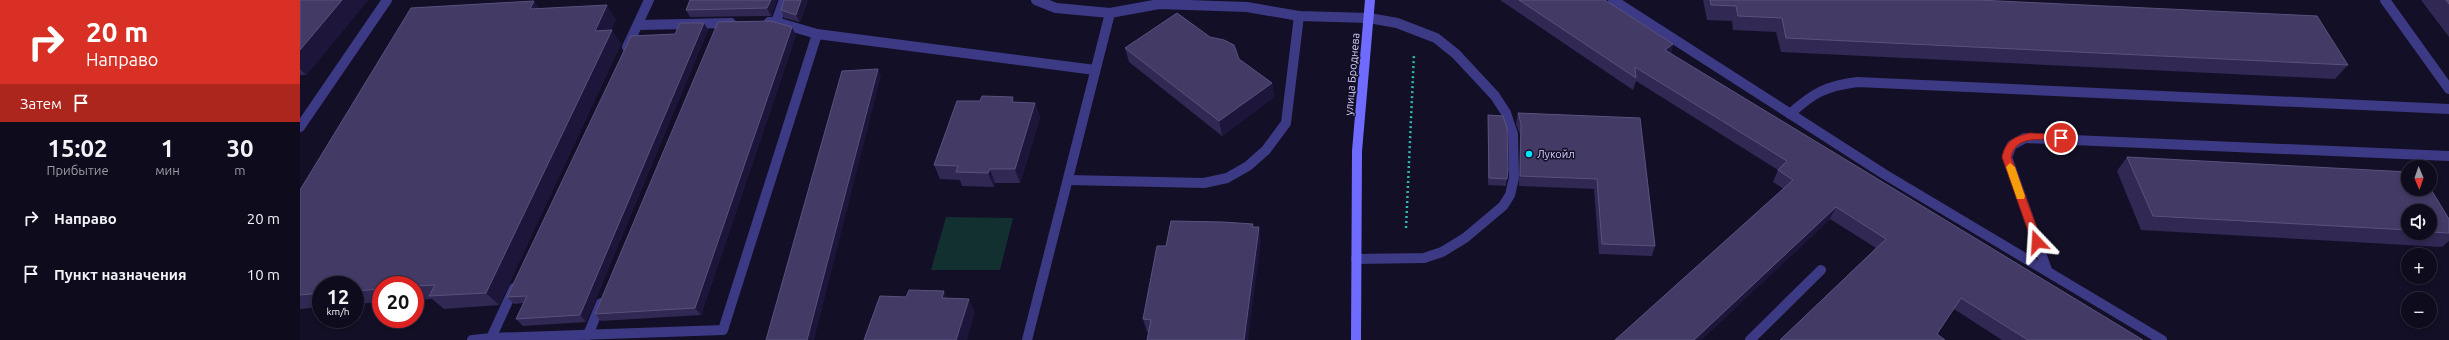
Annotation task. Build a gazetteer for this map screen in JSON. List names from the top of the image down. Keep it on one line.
{"streets":{"main road":["улица Броднева"]},"places":["Лукойл"],"north":"bottom","page":{"turn":["20 m","Направо"],"then":"Затем","eta":["15:02","Прибытие","1","мин","30","m"],"map_buttons":["+","−"],"list":[{"name":"Направо","value":"20 m"},{"name":"Пункт назначения","value":"10 m"}],"speed":"12 km/h","limit":"20"}}
